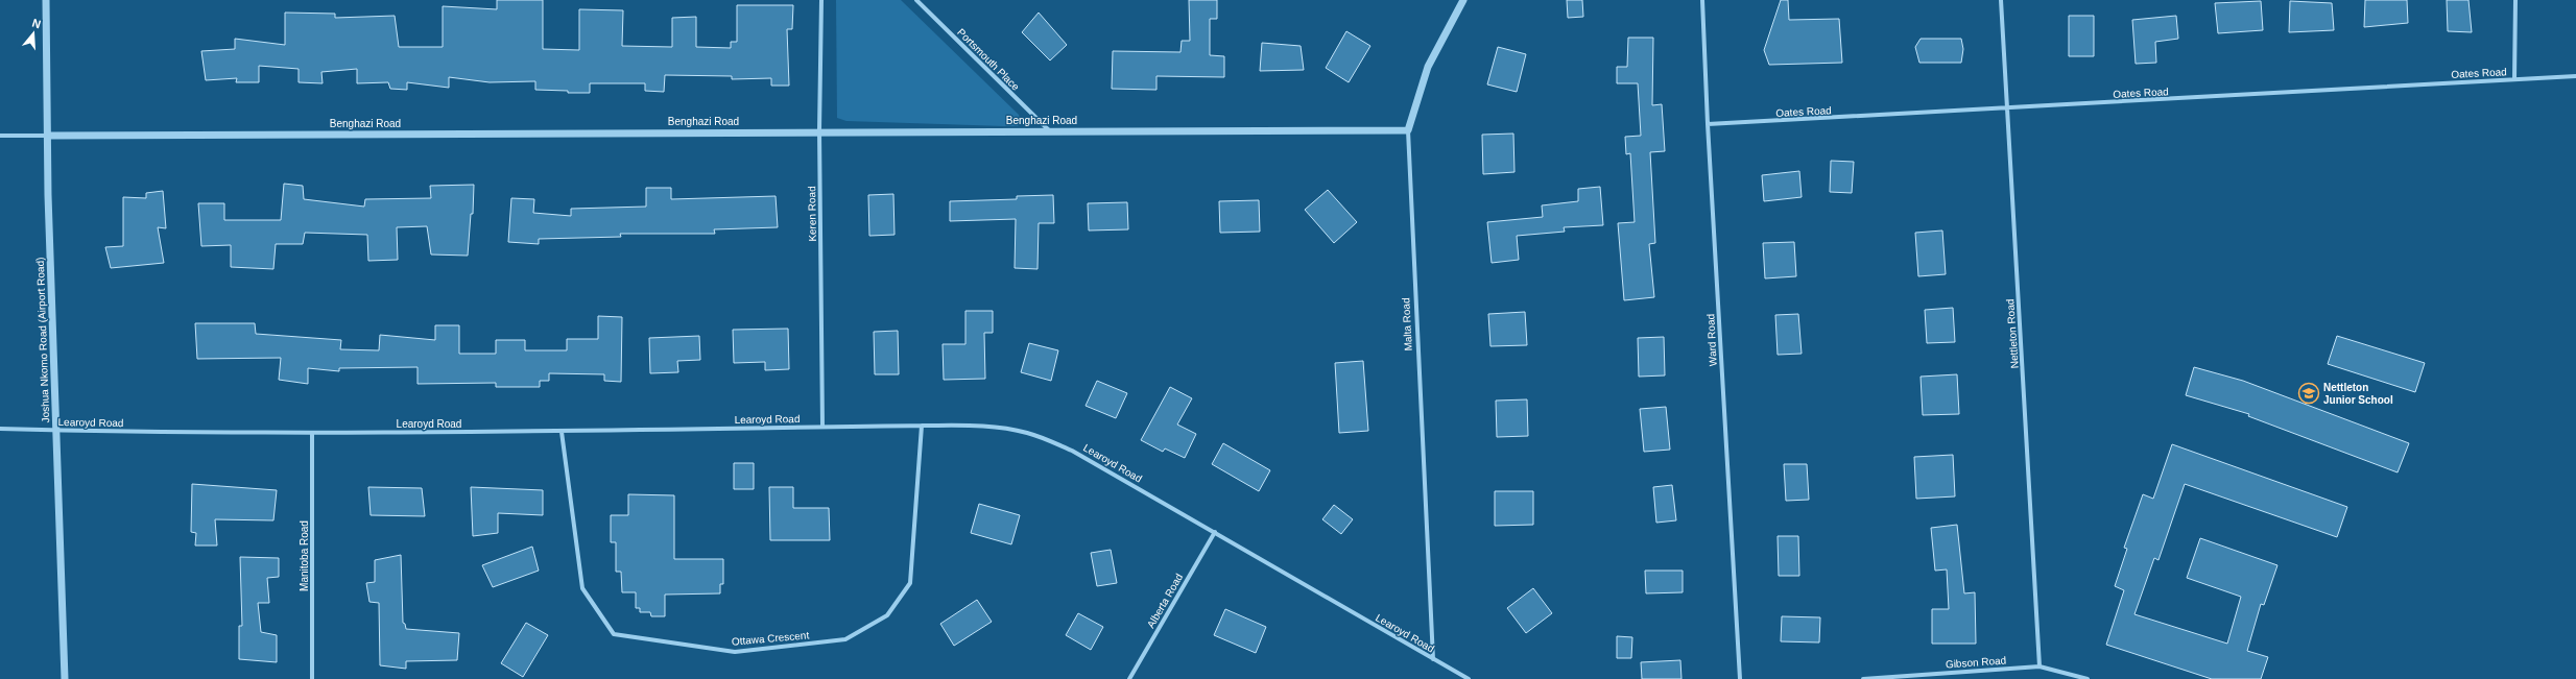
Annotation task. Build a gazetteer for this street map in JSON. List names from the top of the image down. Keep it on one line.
{"streets":{"street":["Portsmouth Place","Oates Road","Benghazi Road","Keren Road","Malta Road","Nettleton Road","Joshua Nkomo Road (Airport Road)","Ward Road","Learoyd Road","Manitoba Road","Alberta Road","Ottawa Crescent","Gibson Road"]},"crossings":[["Portsmouth Place","Benghazi Road"],["Oates Road","Nettleton Road"],["Oates Road","Ward Road"],["Benghazi Road","Keren Road"],["Benghazi Road","Malta Road"],["Benghazi Road","Joshua Nkomo Road (Airport Road)"],["Keren Road","Learoyd Road"],["Malta Road","Learoyd Road"],["Nettleton Road","Gibson Road"],["Joshua Nkomo Road (Airport Road)","Learoyd Road"],["Learoyd Road","Manitoba Road"],["Learoyd Road","Alberta Road"],["Learoyd Road","Ottawa Crescent"]],"places":{"school or university":["Nettleton Junior School"]},"north":"top"}
